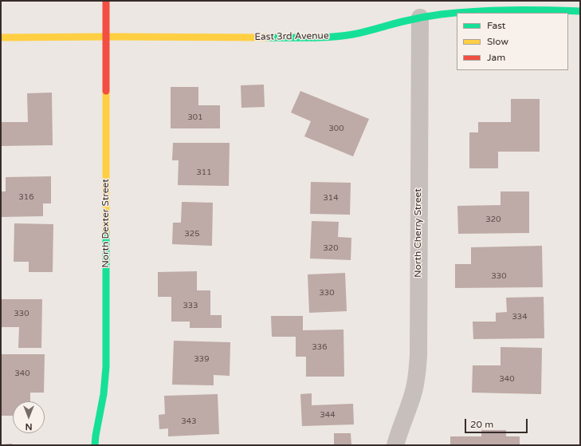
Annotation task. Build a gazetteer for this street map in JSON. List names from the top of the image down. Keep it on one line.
{"streets":{"street":["East 3rd Avenue","North Dexter Street","North Cherry Street"]},"crossings":[["East 3rd Avenue","North Dexter Street"],["East 3rd Avenue","North Cherry Street"]],"house_numbers":["301","300","311","316","314","320","325","320","330","330","333","330","334","336","339","340","340","344","343"],"legend":["Fast","Slow","Jam"],"scale_bar":"20 m","north":"bottom"}
